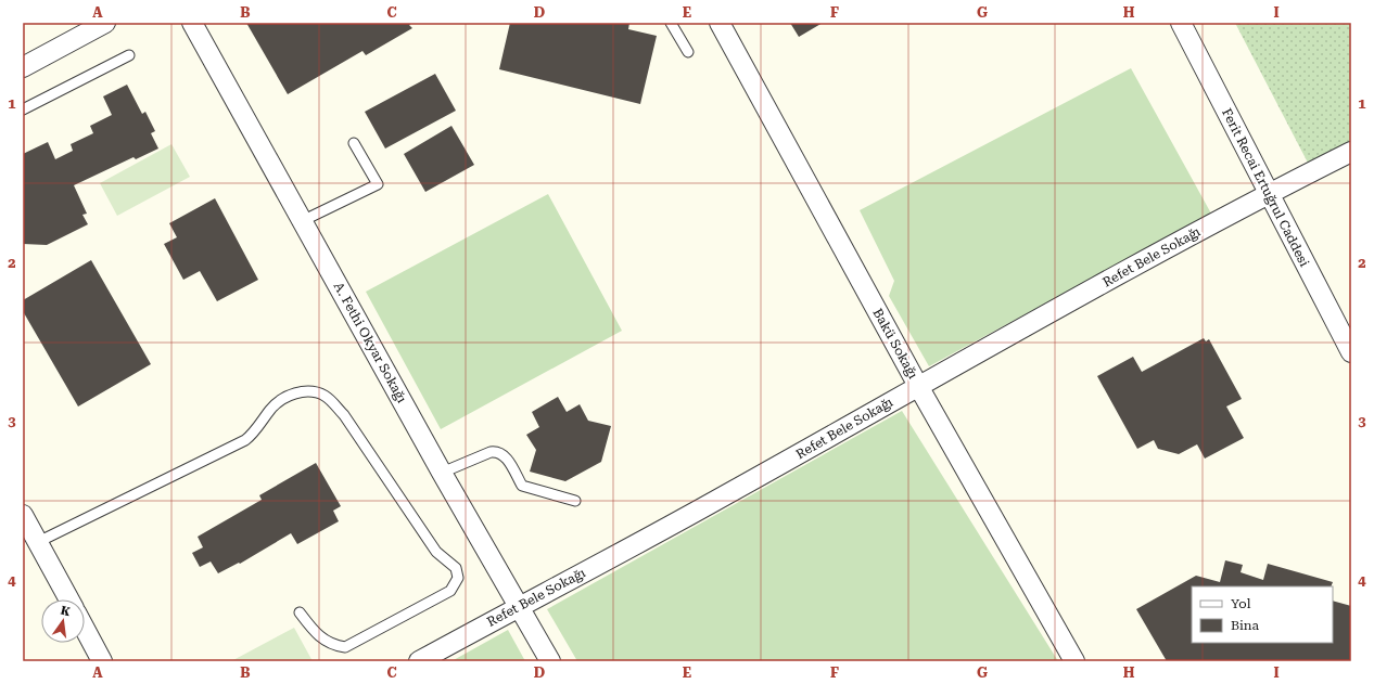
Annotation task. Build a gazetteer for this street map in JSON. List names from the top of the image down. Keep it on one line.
{"streets":{"street":["Ferit Recai Ertuğrul Caddesi","Refet Bele Sokağı","A. Fethi Okyar Sokağı","Bakü Sokağı"]},"crossings":[["Ferit Recai Ertuğrul Caddesi","Refet Bele Sokağı"],["Refet Bele Sokağı","A. Fethi Okyar Sokağı"],["Refet Bele Sokağı","Bakü Sokağı"]],"legend":["Yol","Bina"],"north":"top","grid":{"columns":["A","B","C","D","E","F","G","H","I"],"rows":["1","2","3","4"]}}
